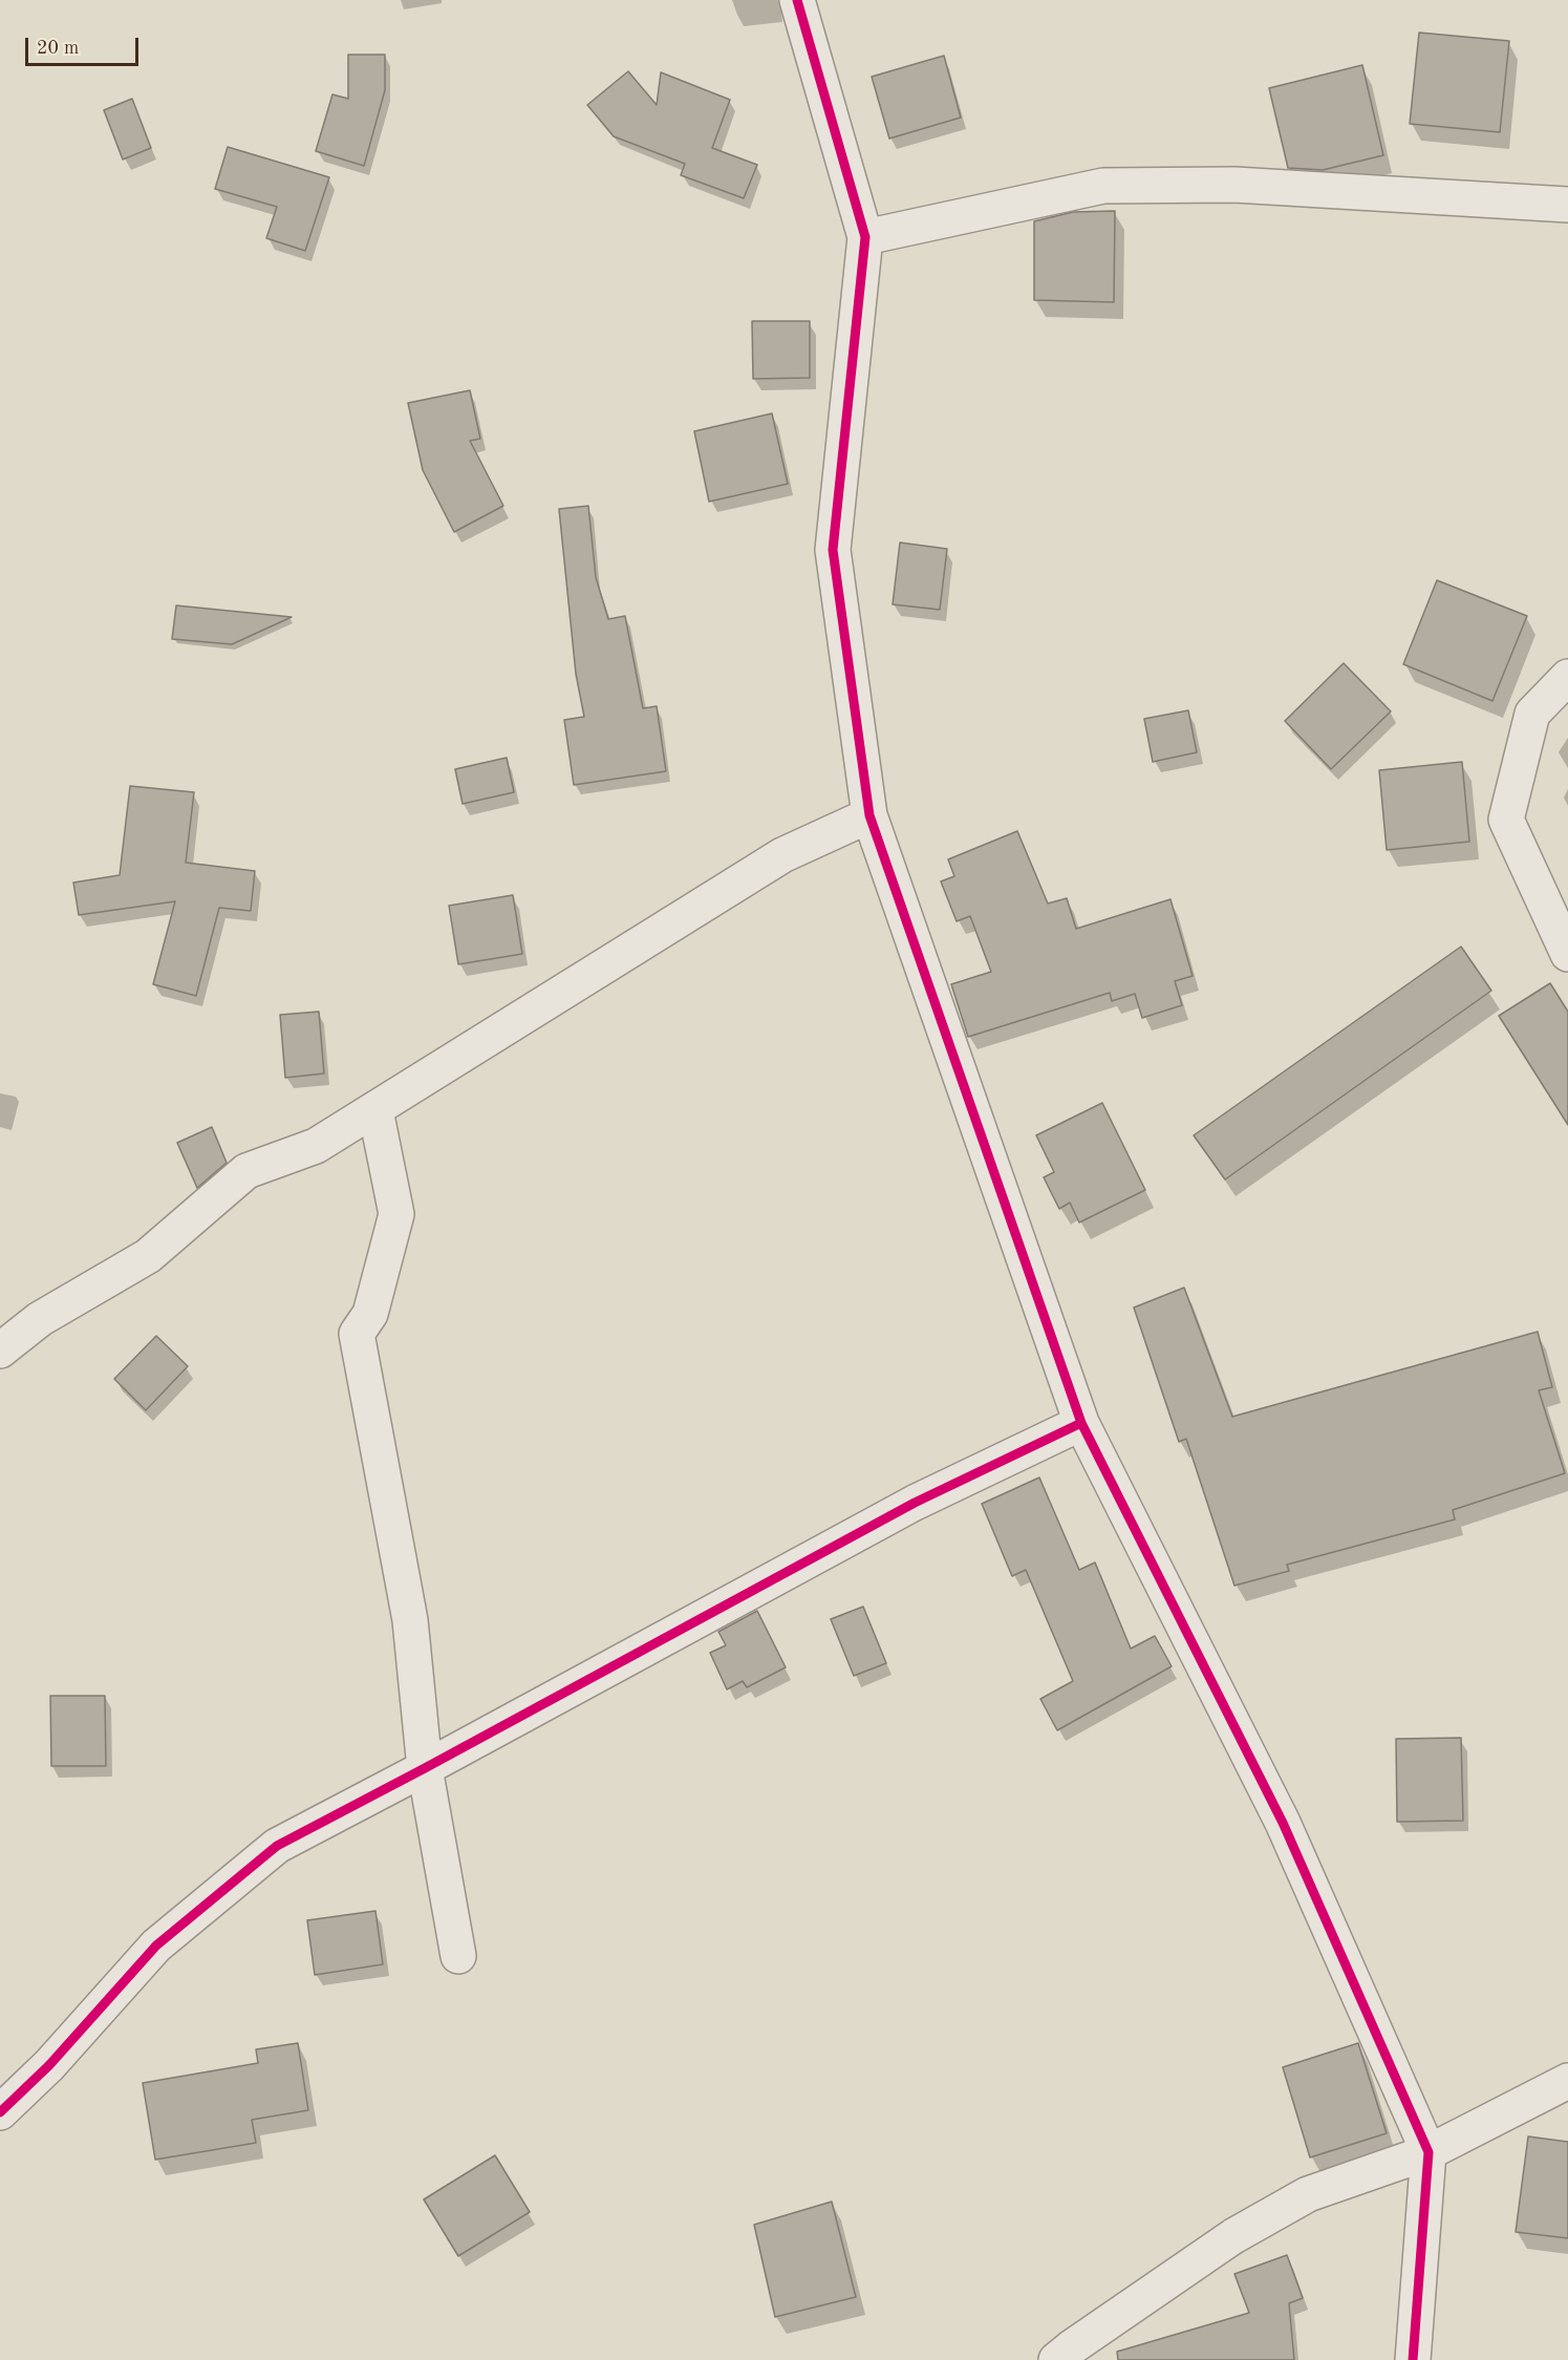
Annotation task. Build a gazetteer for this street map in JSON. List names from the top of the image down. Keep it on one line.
{"scale_bar":"20 m"}
